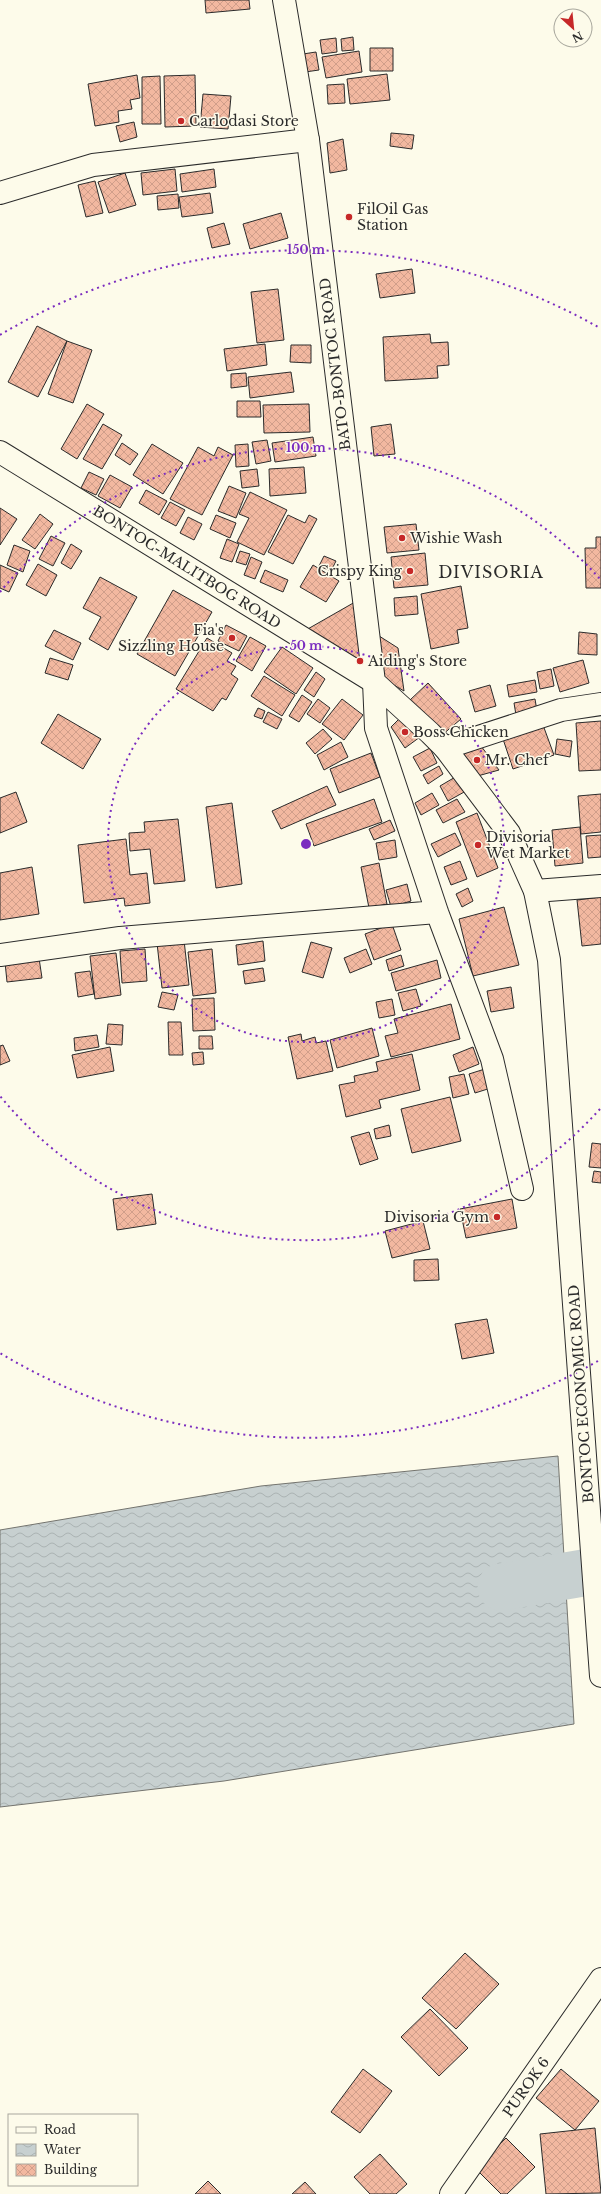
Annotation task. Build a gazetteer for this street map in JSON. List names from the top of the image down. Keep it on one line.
{"streets":{"main road":["BATO-BONTOC ROAD","BONTOC-MALITBOG ROAD","BONTOC ECONOMIC ROAD","PUROK 6"]},"crossings":[["BATO-BONTOC ROAD","BONTOC-MALITBOG ROAD"],["BONTOC-MALITBOG ROAD","BONTOC ECONOMIC ROAD"]],"districts":["DIVISORIA"],"places":["Carlodasi Store","FilOil Gas Station","Wishie Wash","Crispy King","Fia's Sizzling House","Aiding's Store","Boss Chicken","Mr. Chef","Divisoria Wet Market","Divisoria Gym"],"legend":["Road","Water","Building"],"north":"bottom right","rings":["150 m","100 m","50 m"]}
